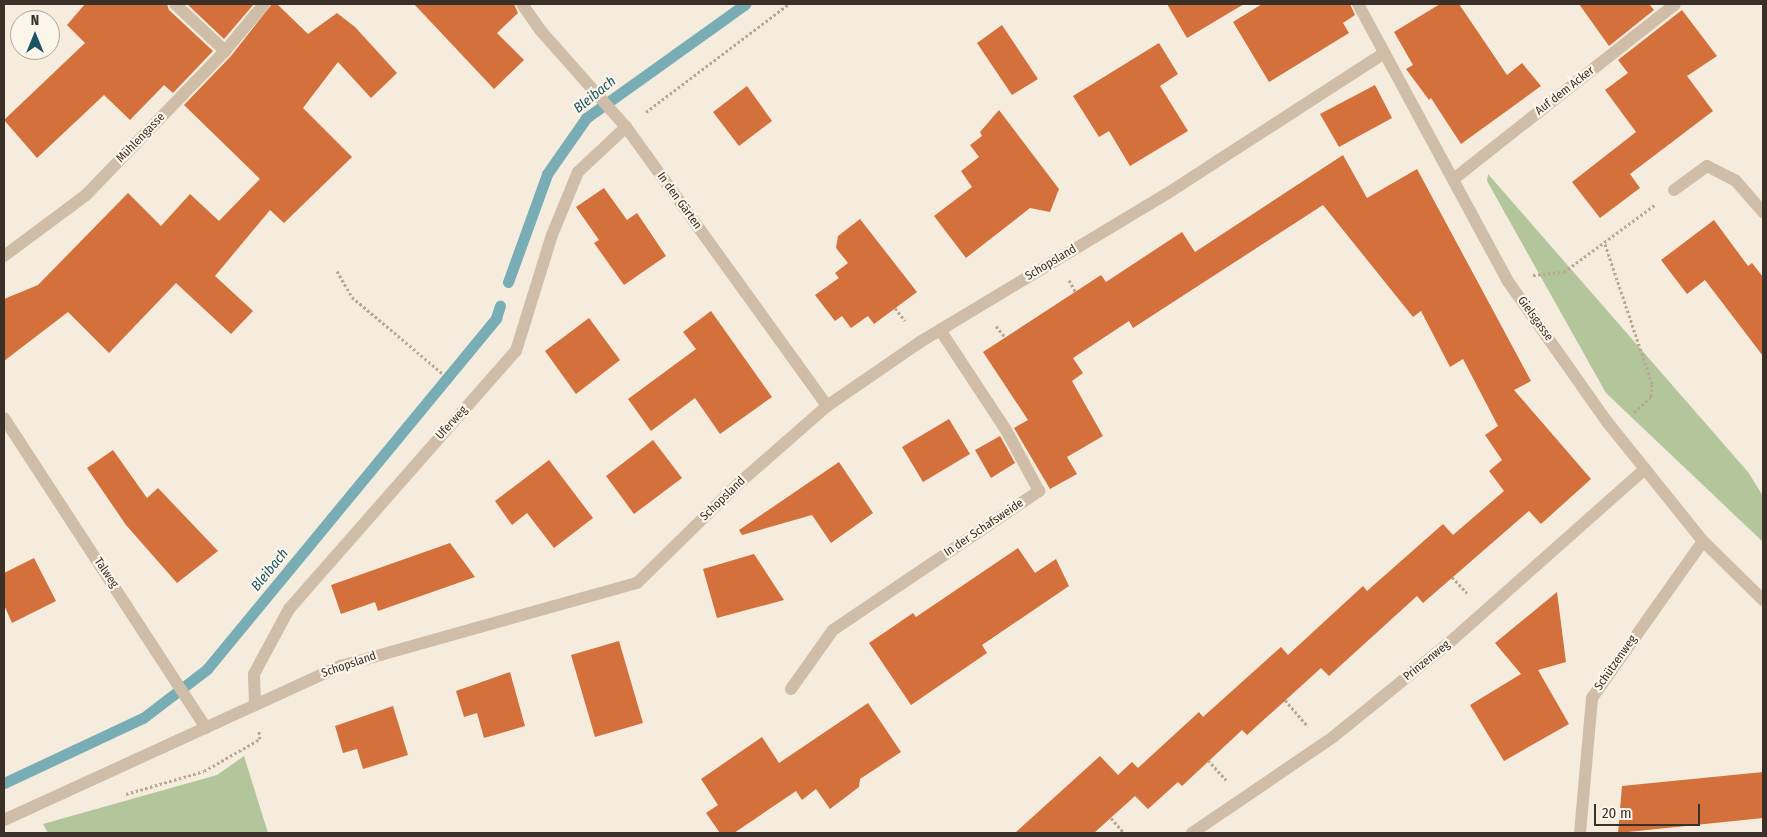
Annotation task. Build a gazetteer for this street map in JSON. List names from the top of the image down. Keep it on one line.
{"streets":{"street":["Auf dem Acker","Mühlengasse","In den Gärten","Schopsland","Gielsgasse","Uferweg","In der Schafsweide","Talweg","Prinzenweg","Schützenweg"]},"crossings":[["Auf dem Acker","Gielsgasse"],["In den Gärten","Schopsland"],["In den Gärten","Uferweg"],["Schopsland","Gielsgasse"],["Schopsland","Uferweg"],["Schopsland","In der Schafsweide"],["Schopsland","Talweg"],["Gielsgasse","Prinzenweg"],["Gielsgasse","Schützenweg"]],"water":["Bleibach"],"scale_bar":"20 m","north":"top"}
